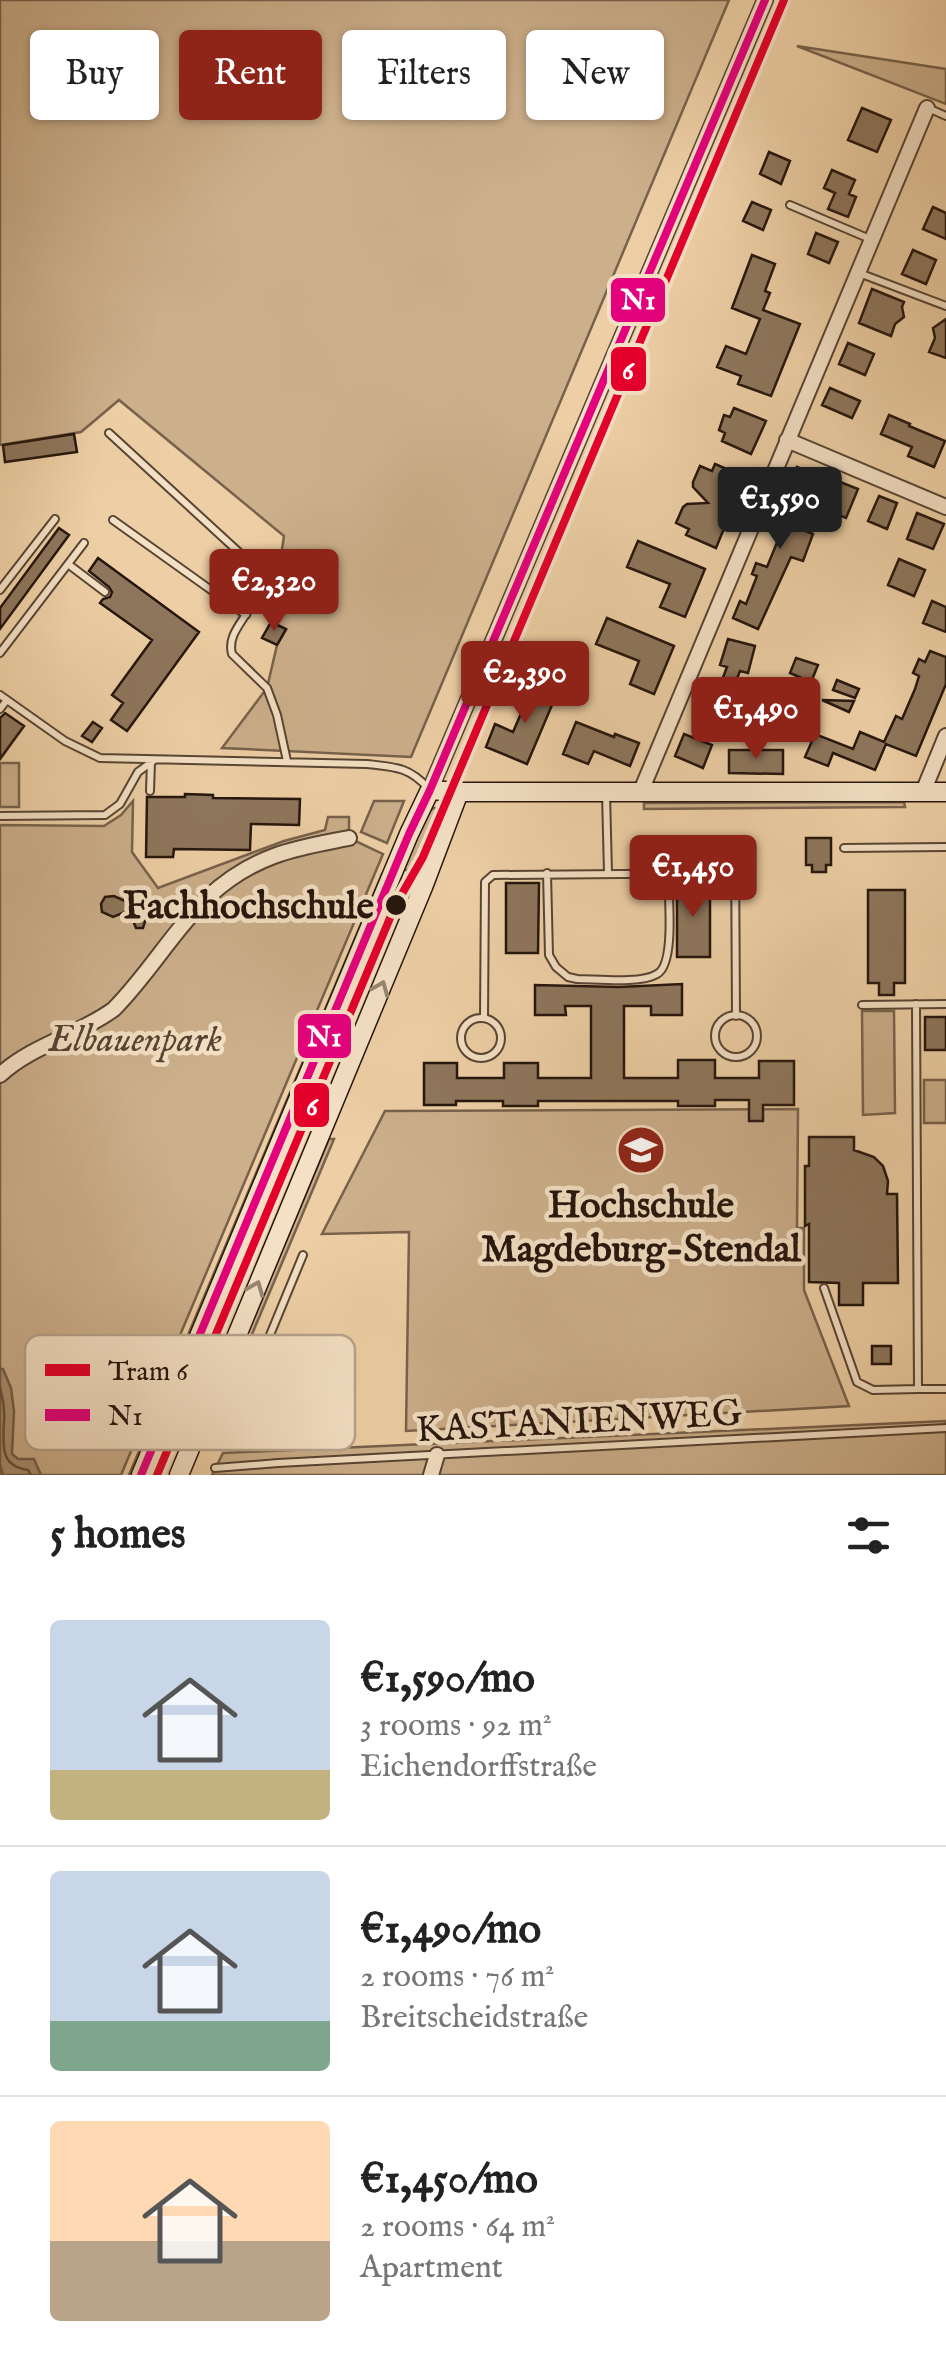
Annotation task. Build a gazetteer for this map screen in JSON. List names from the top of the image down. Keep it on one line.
{"streets":{"lane":["KASTANIENWEG"]},"parks":["Elbauenpark"],"places":{"other":["Fachhochschule"],"school or university":["Hochschule Magdeburg-Stendal"]},"lines":["tram line 6","transit line N1"],"legend":["Tram 6","N1"],"page":{"chip":["Buy","Rent","Filters","New"],"price":["€1,590","€2,320","€2,390","€1,490","€1,450"],"heading":"5 homes","list":[{"name":"€1,590/mo","note":"3 rooms · 92 m² · Eichendorffstraße"},{"name":"€1,490/mo","note":"2 rooms · 76 m² · Breitscheidstraße"},{"name":"€1,450/mo","note":"2 rooms · 64 m² · Apartment"}]}}
